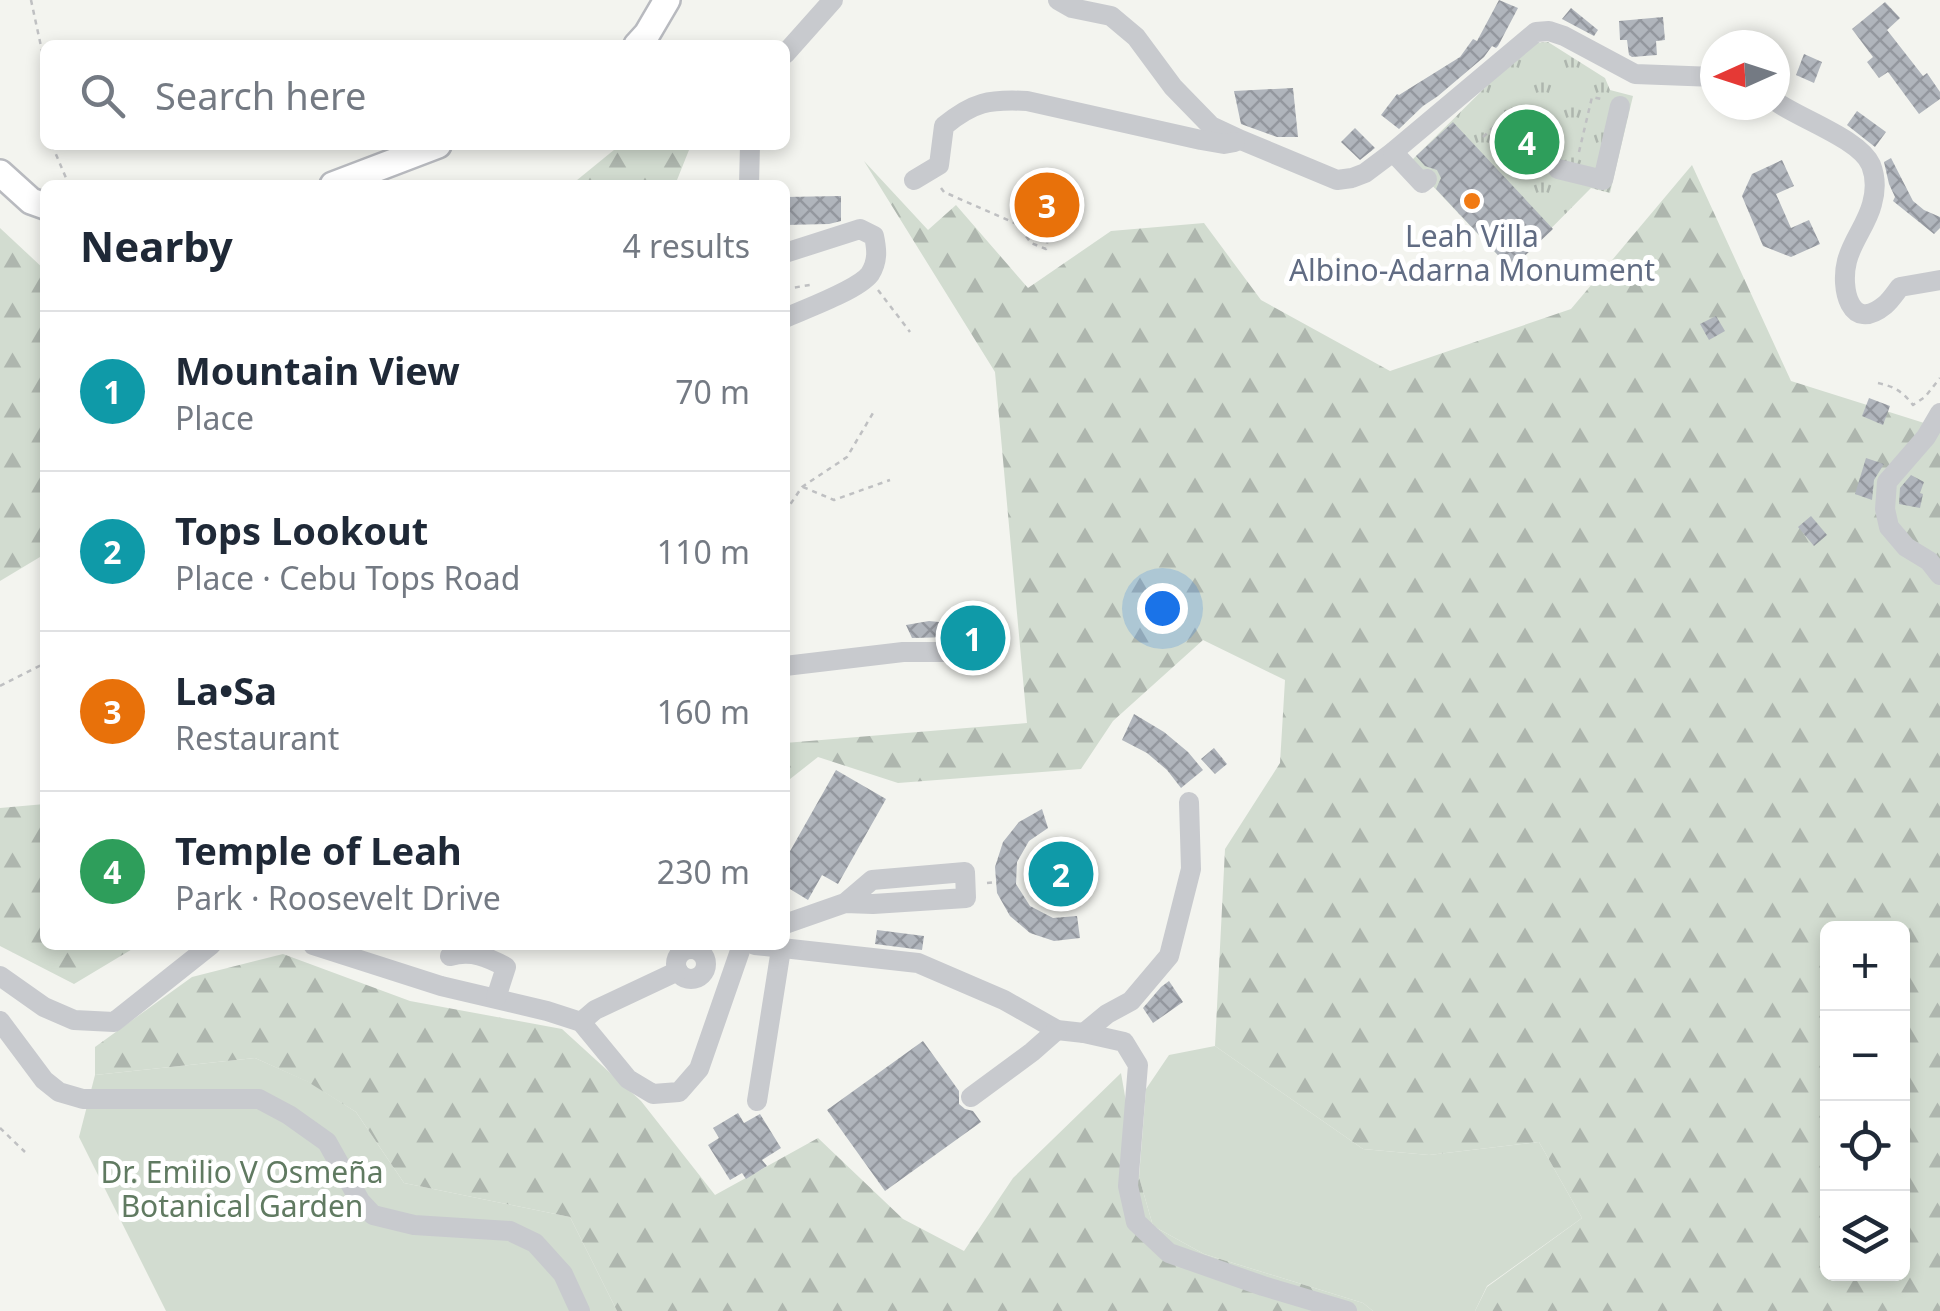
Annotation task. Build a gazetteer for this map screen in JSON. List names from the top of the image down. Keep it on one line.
{"parks":["Dr. Emilio V Osmeña Botanical Garden"],"places":["Leah Villa Albino-Adarna Monument"],"north":"left","page":{"search":"Search here","pins":["4","3","1","2"],"heading":["Nearby","4 results"],"list":[{"mark":"1","name":"Mountain View","note":"Place","value":"70 m"},{"mark":"2","name":"Tops Lookout","note":"Place · Cebu Tops Road","value":"110 m"},{"mark":"3","name":"La•Sa","note":"Restaurant","value":"160 m"},{"mark":"4","name":"Temple of Leah","note":"Park · Roosevelt Drive","value":"230 m"}],"map_buttons":["+","−"]}}
